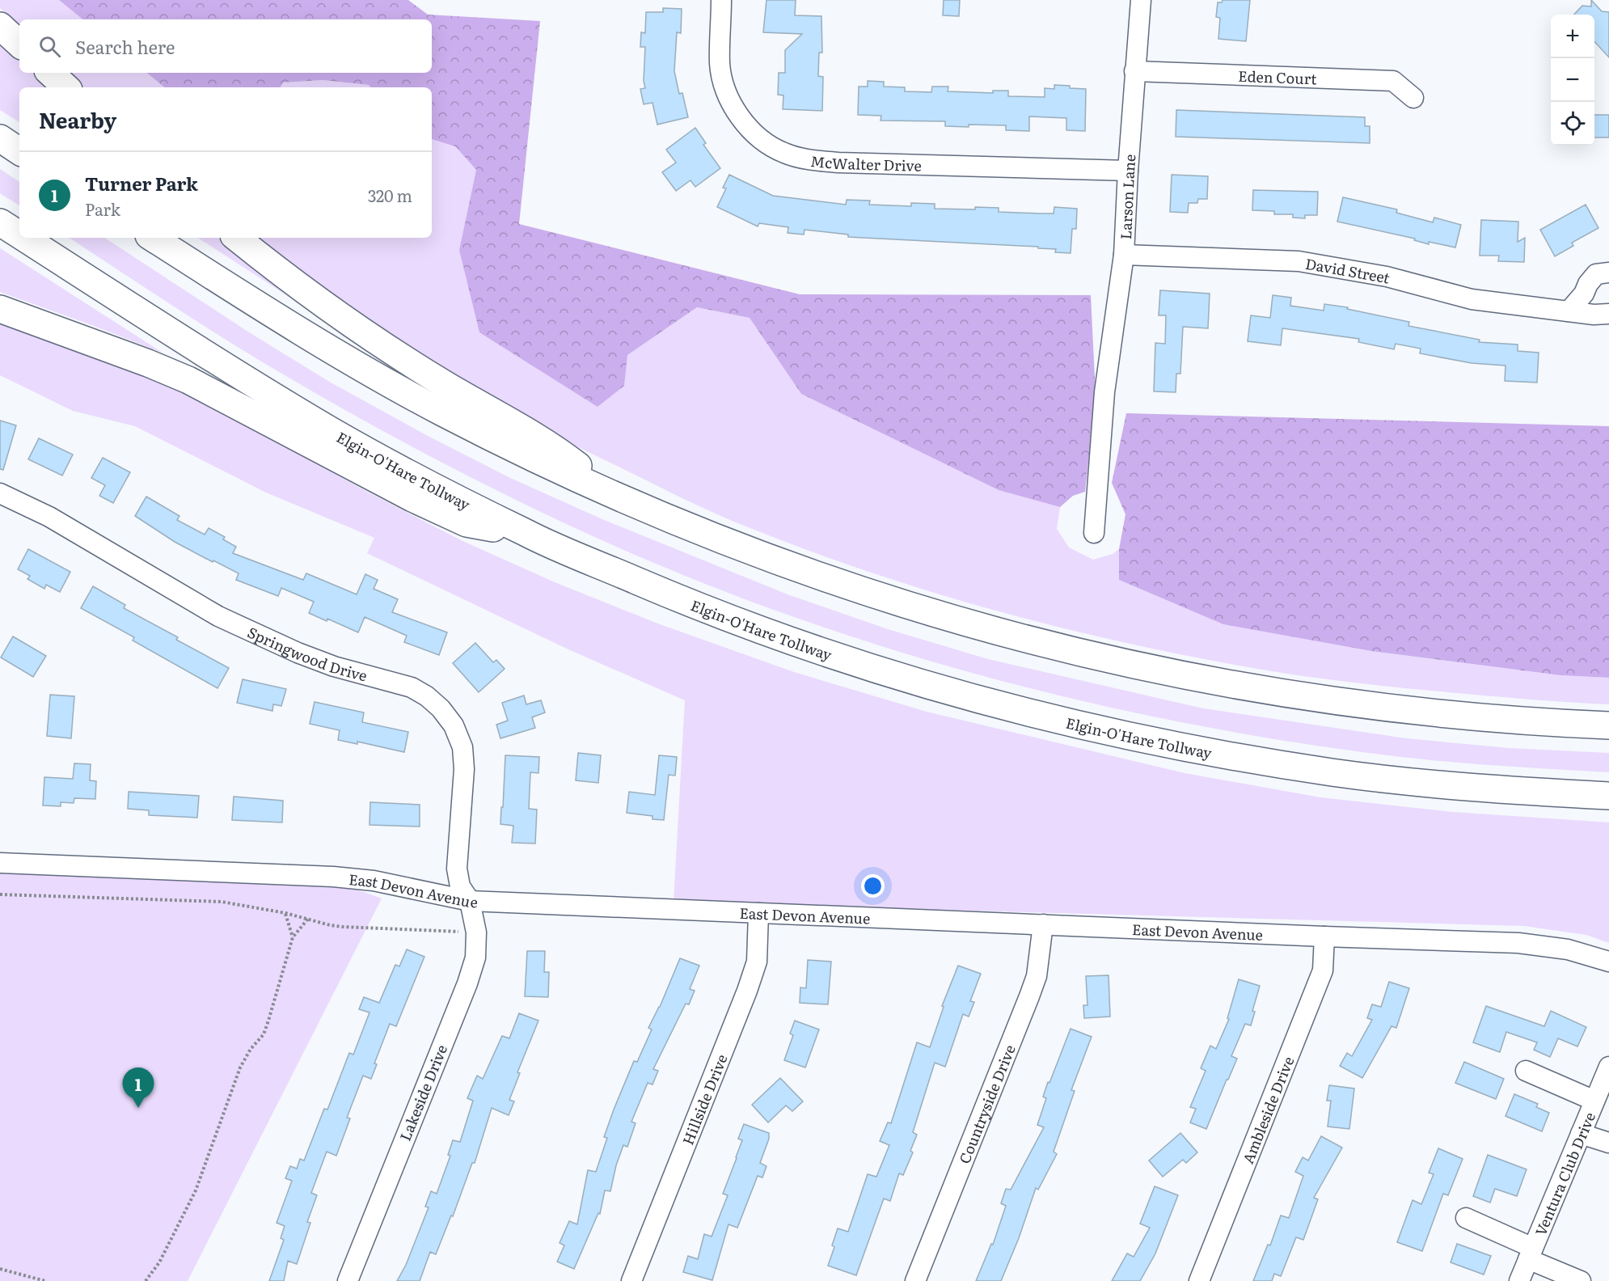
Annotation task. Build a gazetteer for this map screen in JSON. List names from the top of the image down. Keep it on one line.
{"streets":{"highway":["Elgin-O'Hare Tollway"],"street":["Eden Court","McWalter Drive","Larson Lane","David Street","Springwood Drive","East Devon Avenue","Lakeside Drive","Hillside Drive","Countryside Drive","Ambleside Drive","Ventura Club Drive"]},"crossings":[["Eden Court","Larson Lane"],["McWalter Drive","Larson Lane"],["Larson Lane","David Street"],["Springwood Drive","East Devon Avenue"],["Springwood Drive","Lakeside Drive"],["East Devon Avenue","Lakeside Drive"],["East Devon Avenue","Hillside Drive"],["East Devon Avenue","Countryside Drive"],["East Devon Avenue","Ambleside Drive"]],"page":{"map_buttons":["+","−"],"search":"Search here","heading":"Nearby","list":[{"mark":"1","name":"Turner Park","note":"Park","value":"320 m"}],"pins":"1"}}
